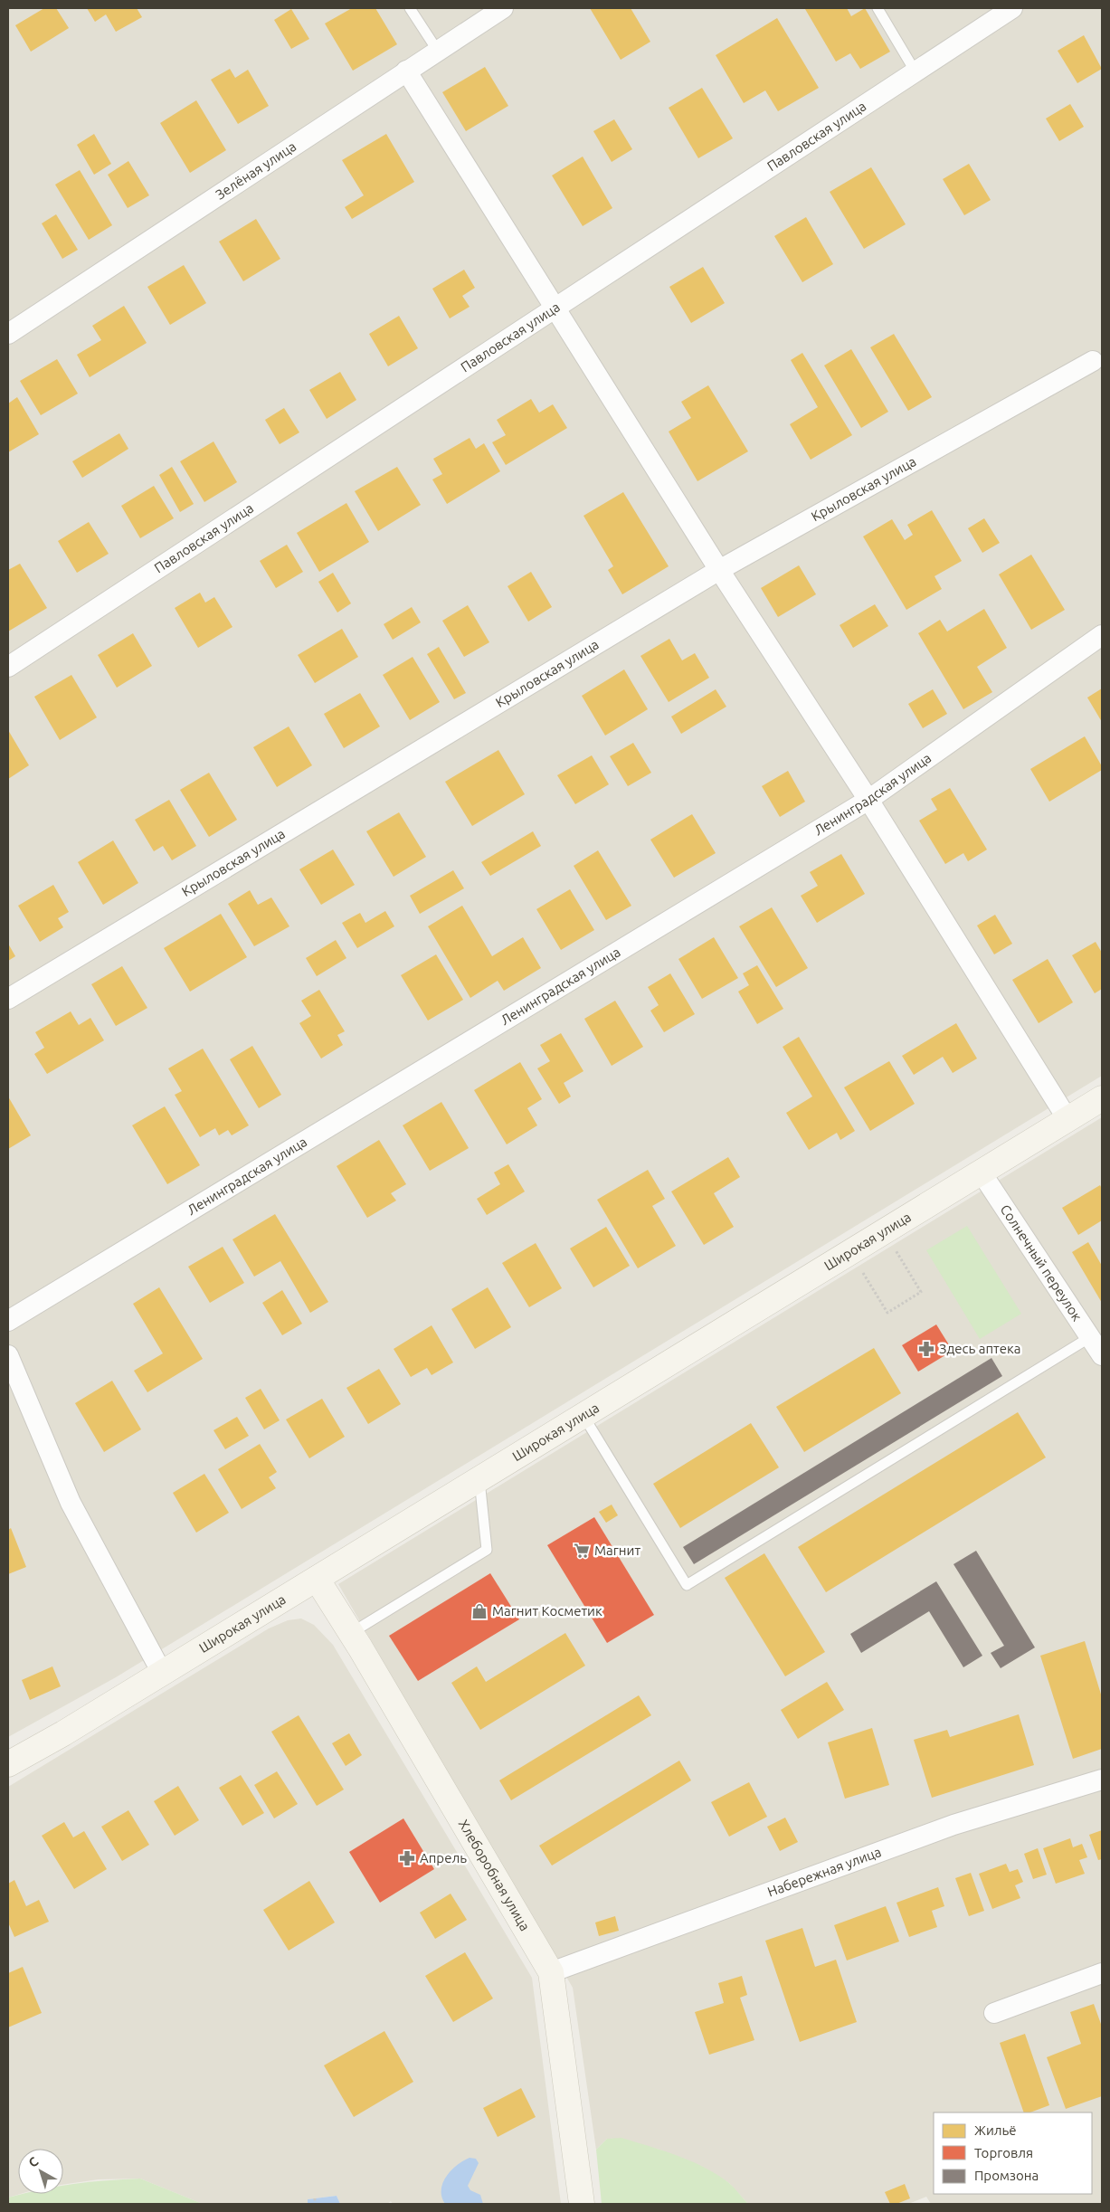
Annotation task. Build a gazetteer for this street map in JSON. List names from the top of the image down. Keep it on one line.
{"streets":{"street":["Павловская улица","Зелёная улица","Крыловская улица","Ленинградская улица","Широкая улица","Солнечный переулок","Набережная улица","Хлеборобная улица"]},"crossings":[["Широкая улица","Солнечный переулок"],["Широкая улица","Хлеборобная улица"],["Набережная улица","Хлеборобная улица"]],"places":{"pharmacy":["Здесь аптека","Апрель"],"supermarket":["Магнит"],"shop":["Магнит Косметик"]},"legend":["Жильё","Торговля","Промзона"],"north":"top left"}
